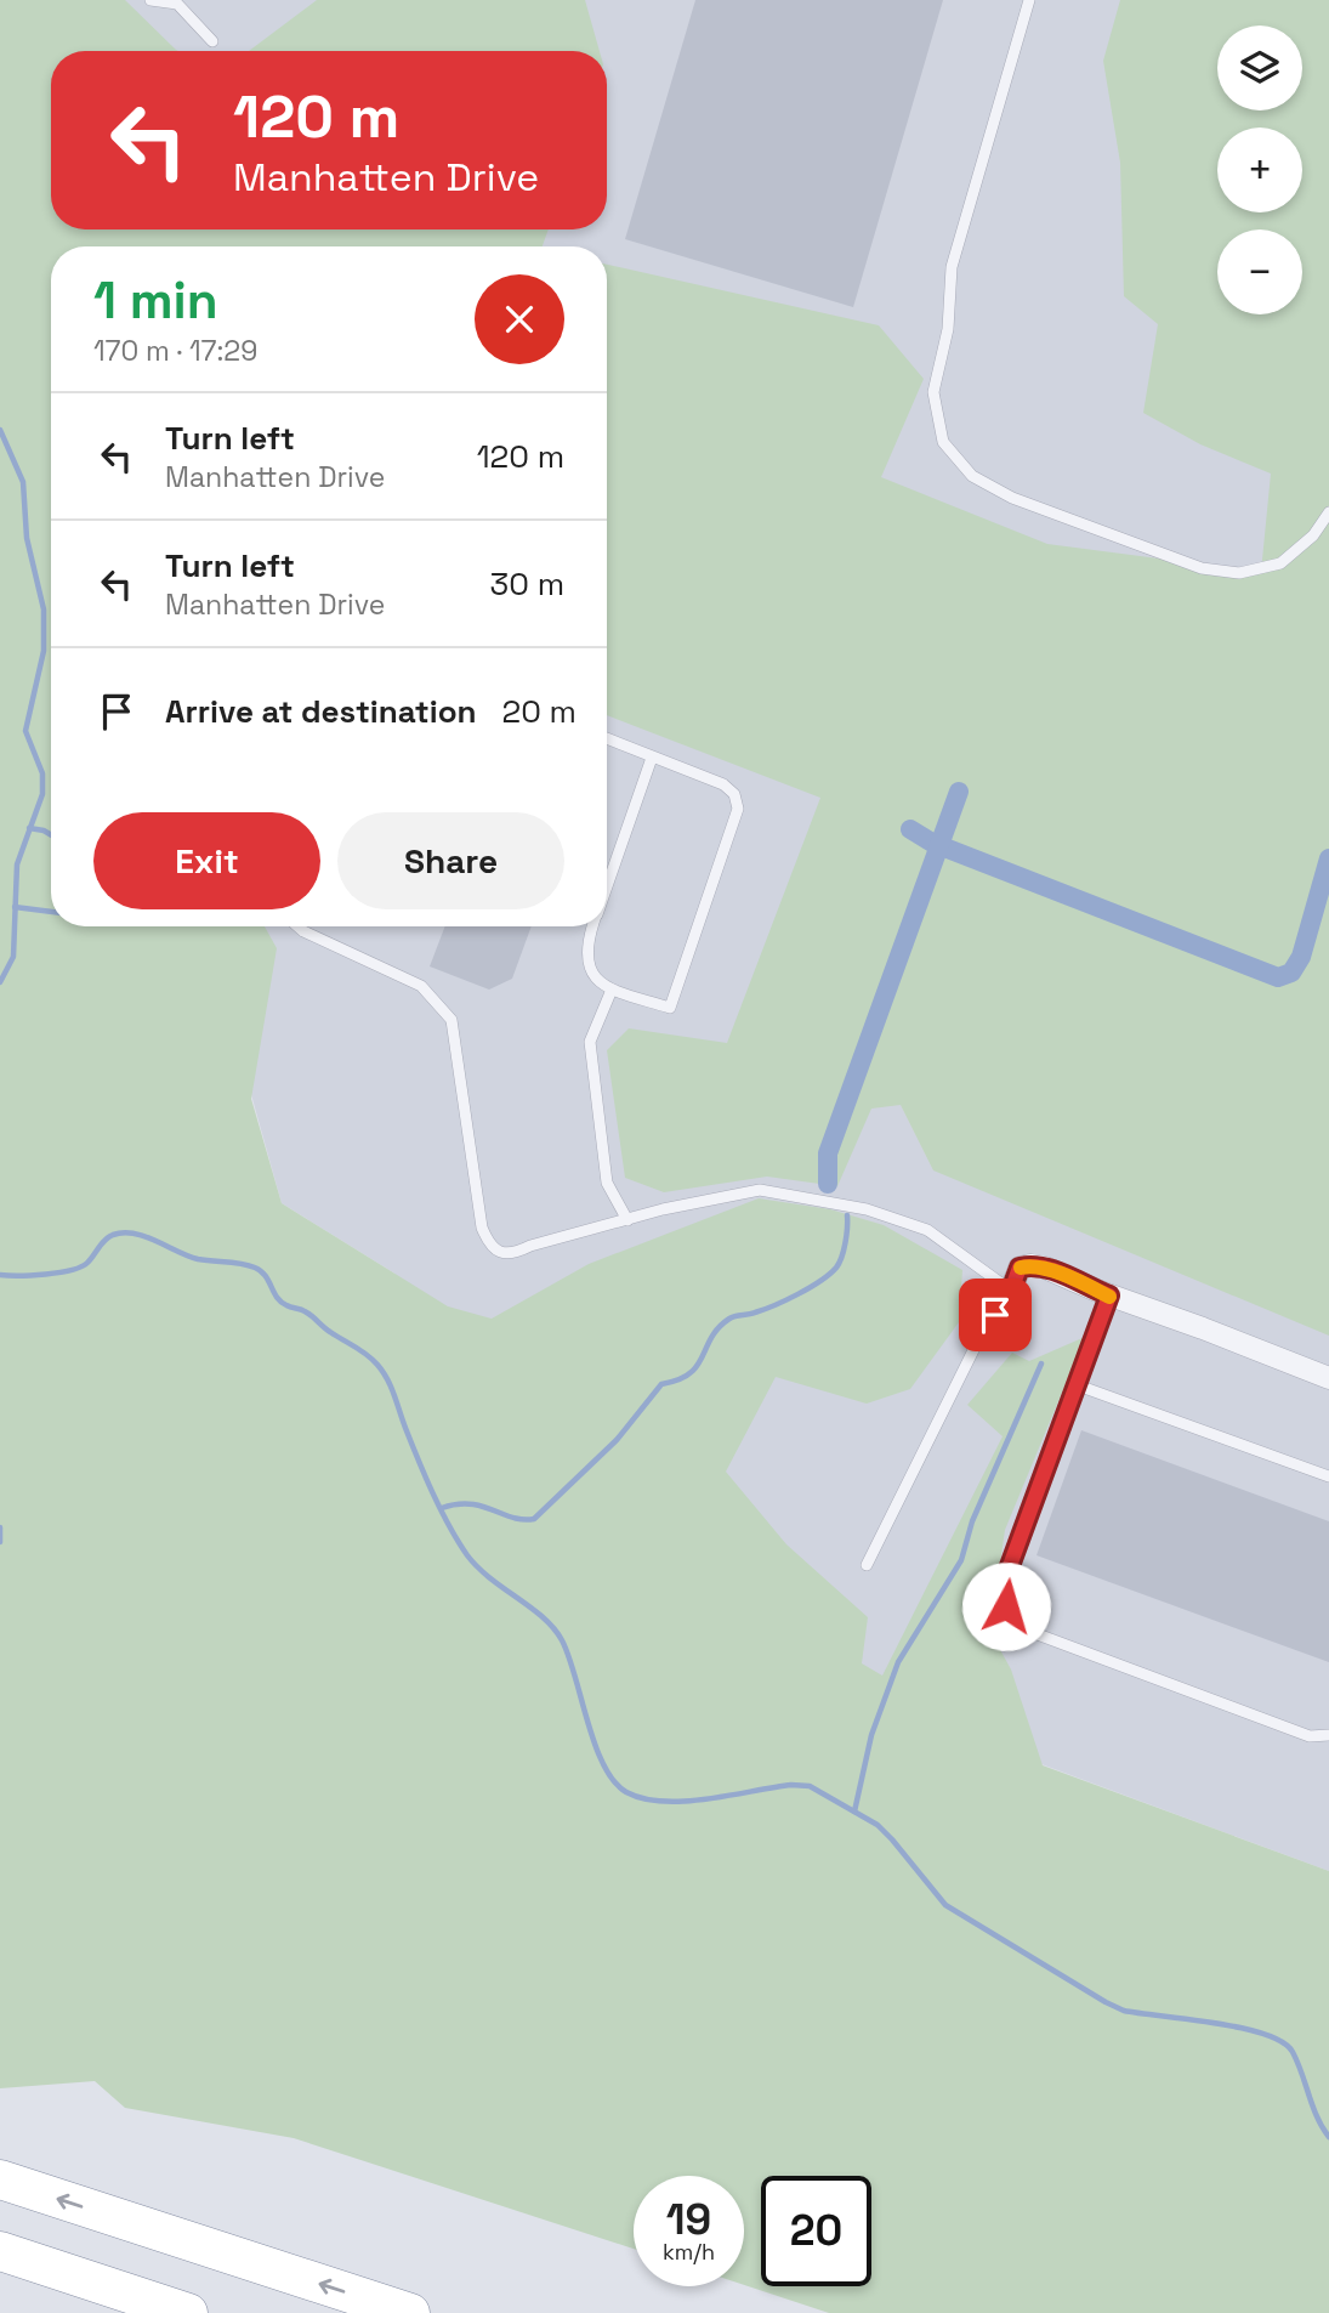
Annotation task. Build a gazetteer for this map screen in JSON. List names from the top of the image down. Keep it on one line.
{"page":{"map_buttons":["+","−"],"turn":["120 m","Manhatten Drive"],"heading":["1 min","170 m · 17:29"],"list":[{"name":"Turn left","note":"Manhatten Drive","value":"120 m"},{"name":"Turn left","note":"Manhatten Drive","value":"30 m"},{"name":"Arrive at destination","value":"20 m"}],"buttons":["Exit","Share"],"speed":"19 km/h","limit":"20"}}
